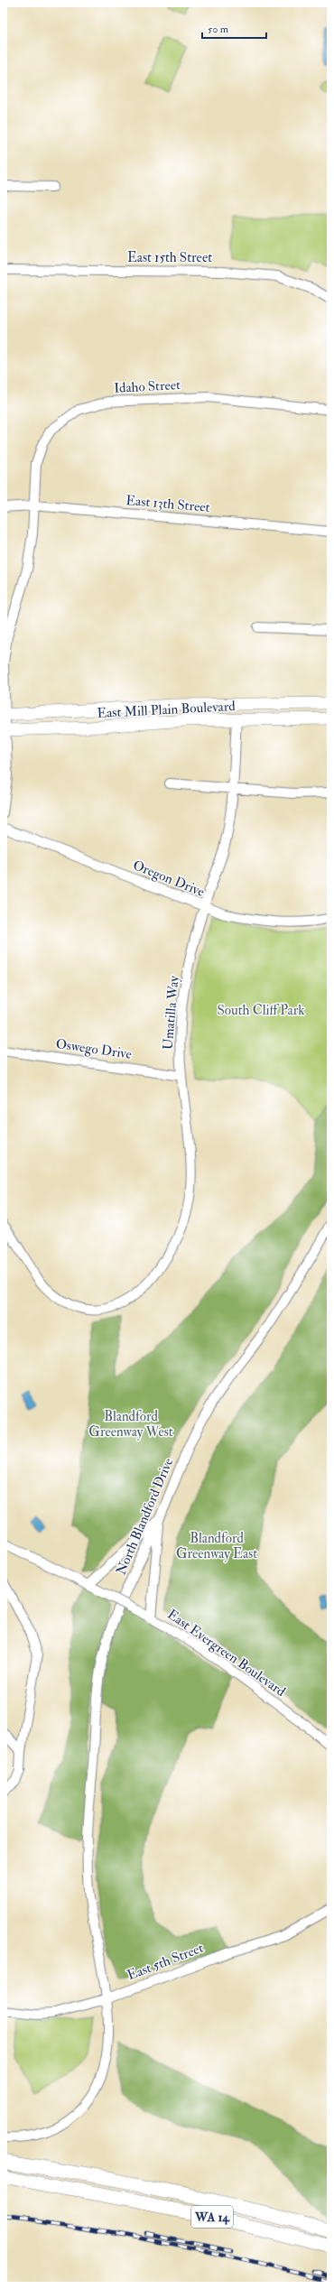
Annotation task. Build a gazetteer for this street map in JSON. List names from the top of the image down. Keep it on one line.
{"streets":{"highway":["WA 14"],"main road":["East Mill Plain Boulevard"],"street":["East 15th Street","Idaho Street","East 13th Street","Oregon Drive","Umatilla Way","Oswego Drive","North Blandford Drive","East Evergreen Boulevard","East 5th Street"]},"crossings":[["Idaho Street","East 13th Street"],["Idaho Street","East Mill Plain Boulevard"],["East Mill Plain Boulevard","Umatilla Way"],["Oregon Drive","Umatilla Way"],["Umatilla Way","Oswego Drive"],["North Blandford Drive","East 5th Street"]],"parks":["South Cliff Park","Blandford Greenway West","Blandford Greenway East"],"scale_bar":"50 m"}
